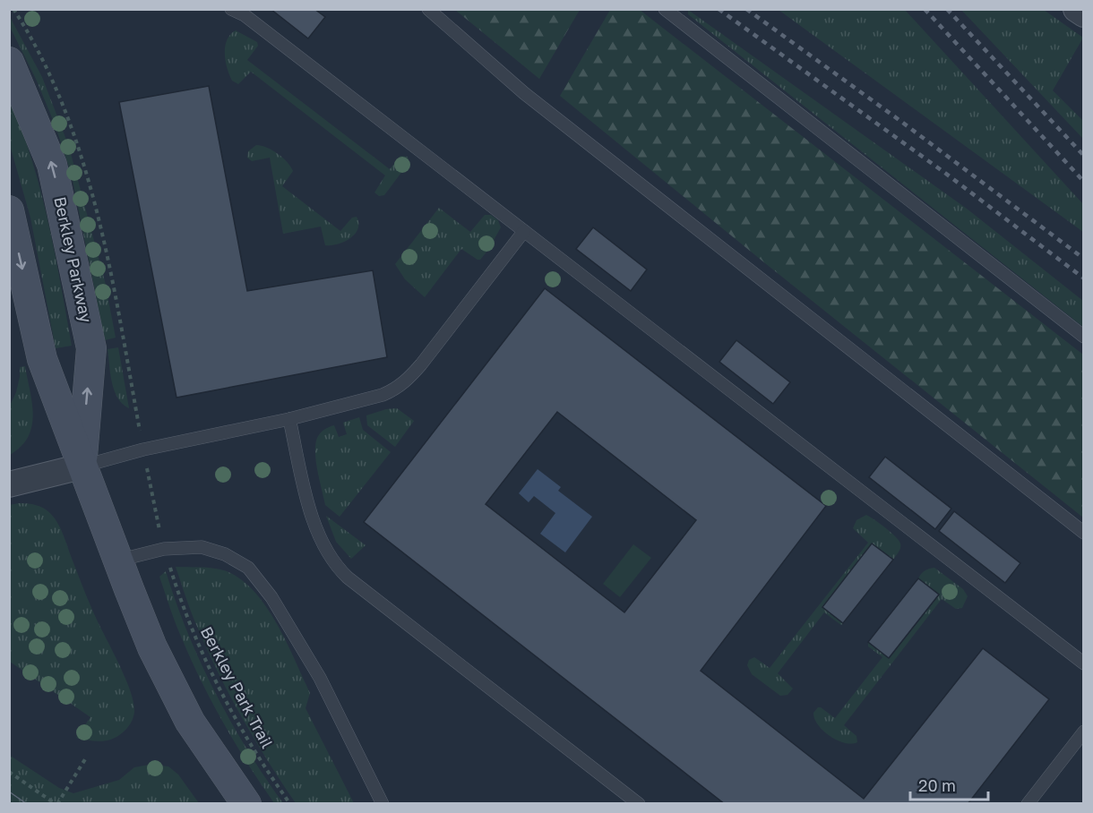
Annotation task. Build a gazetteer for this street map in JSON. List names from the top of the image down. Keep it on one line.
{"streets":{"main road":["Berkley Parkway"],"path":["Berkley Park Trail"]},"scale_bar":"20 m"}
